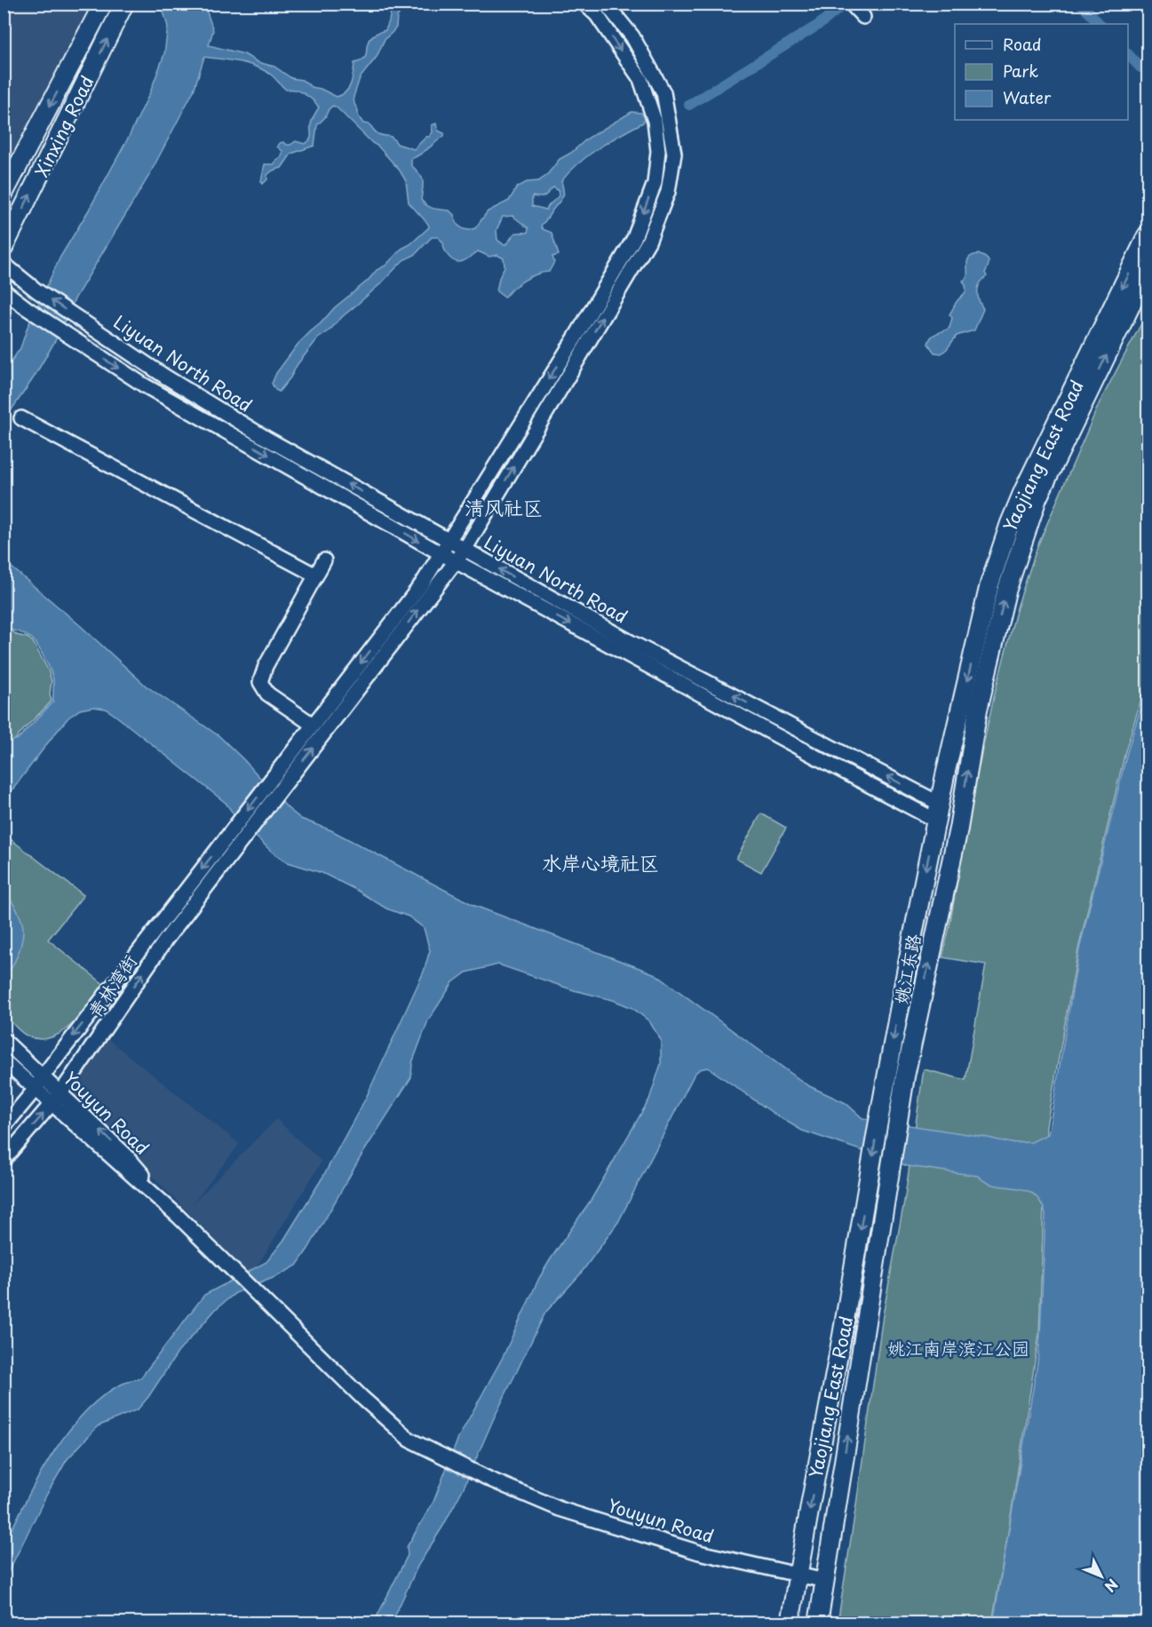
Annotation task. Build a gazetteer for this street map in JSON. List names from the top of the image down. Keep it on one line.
{"streets":{"main road":["Xinxing Road","Yaojiang East Road","姚江东路"],"street":["Liyuan North Road","青林湾街","Youyun Road"]},"crossings":[["Liyuan North Road","Yaojiang East Road"],["Liyuan North Road","姚江东路"],["Liyuan North Road","青林湾街"],["Yaojiang East Road","姚江东路"],["Yaojiang East Road","Youyun Road"],["青林湾街","Youyun Road"]],"districts":["清风社区","水岸心境社区"],"parks":["姚江南岸滨江公园"],"legend":["Road","Park","Water"],"north":"bottom right"}
